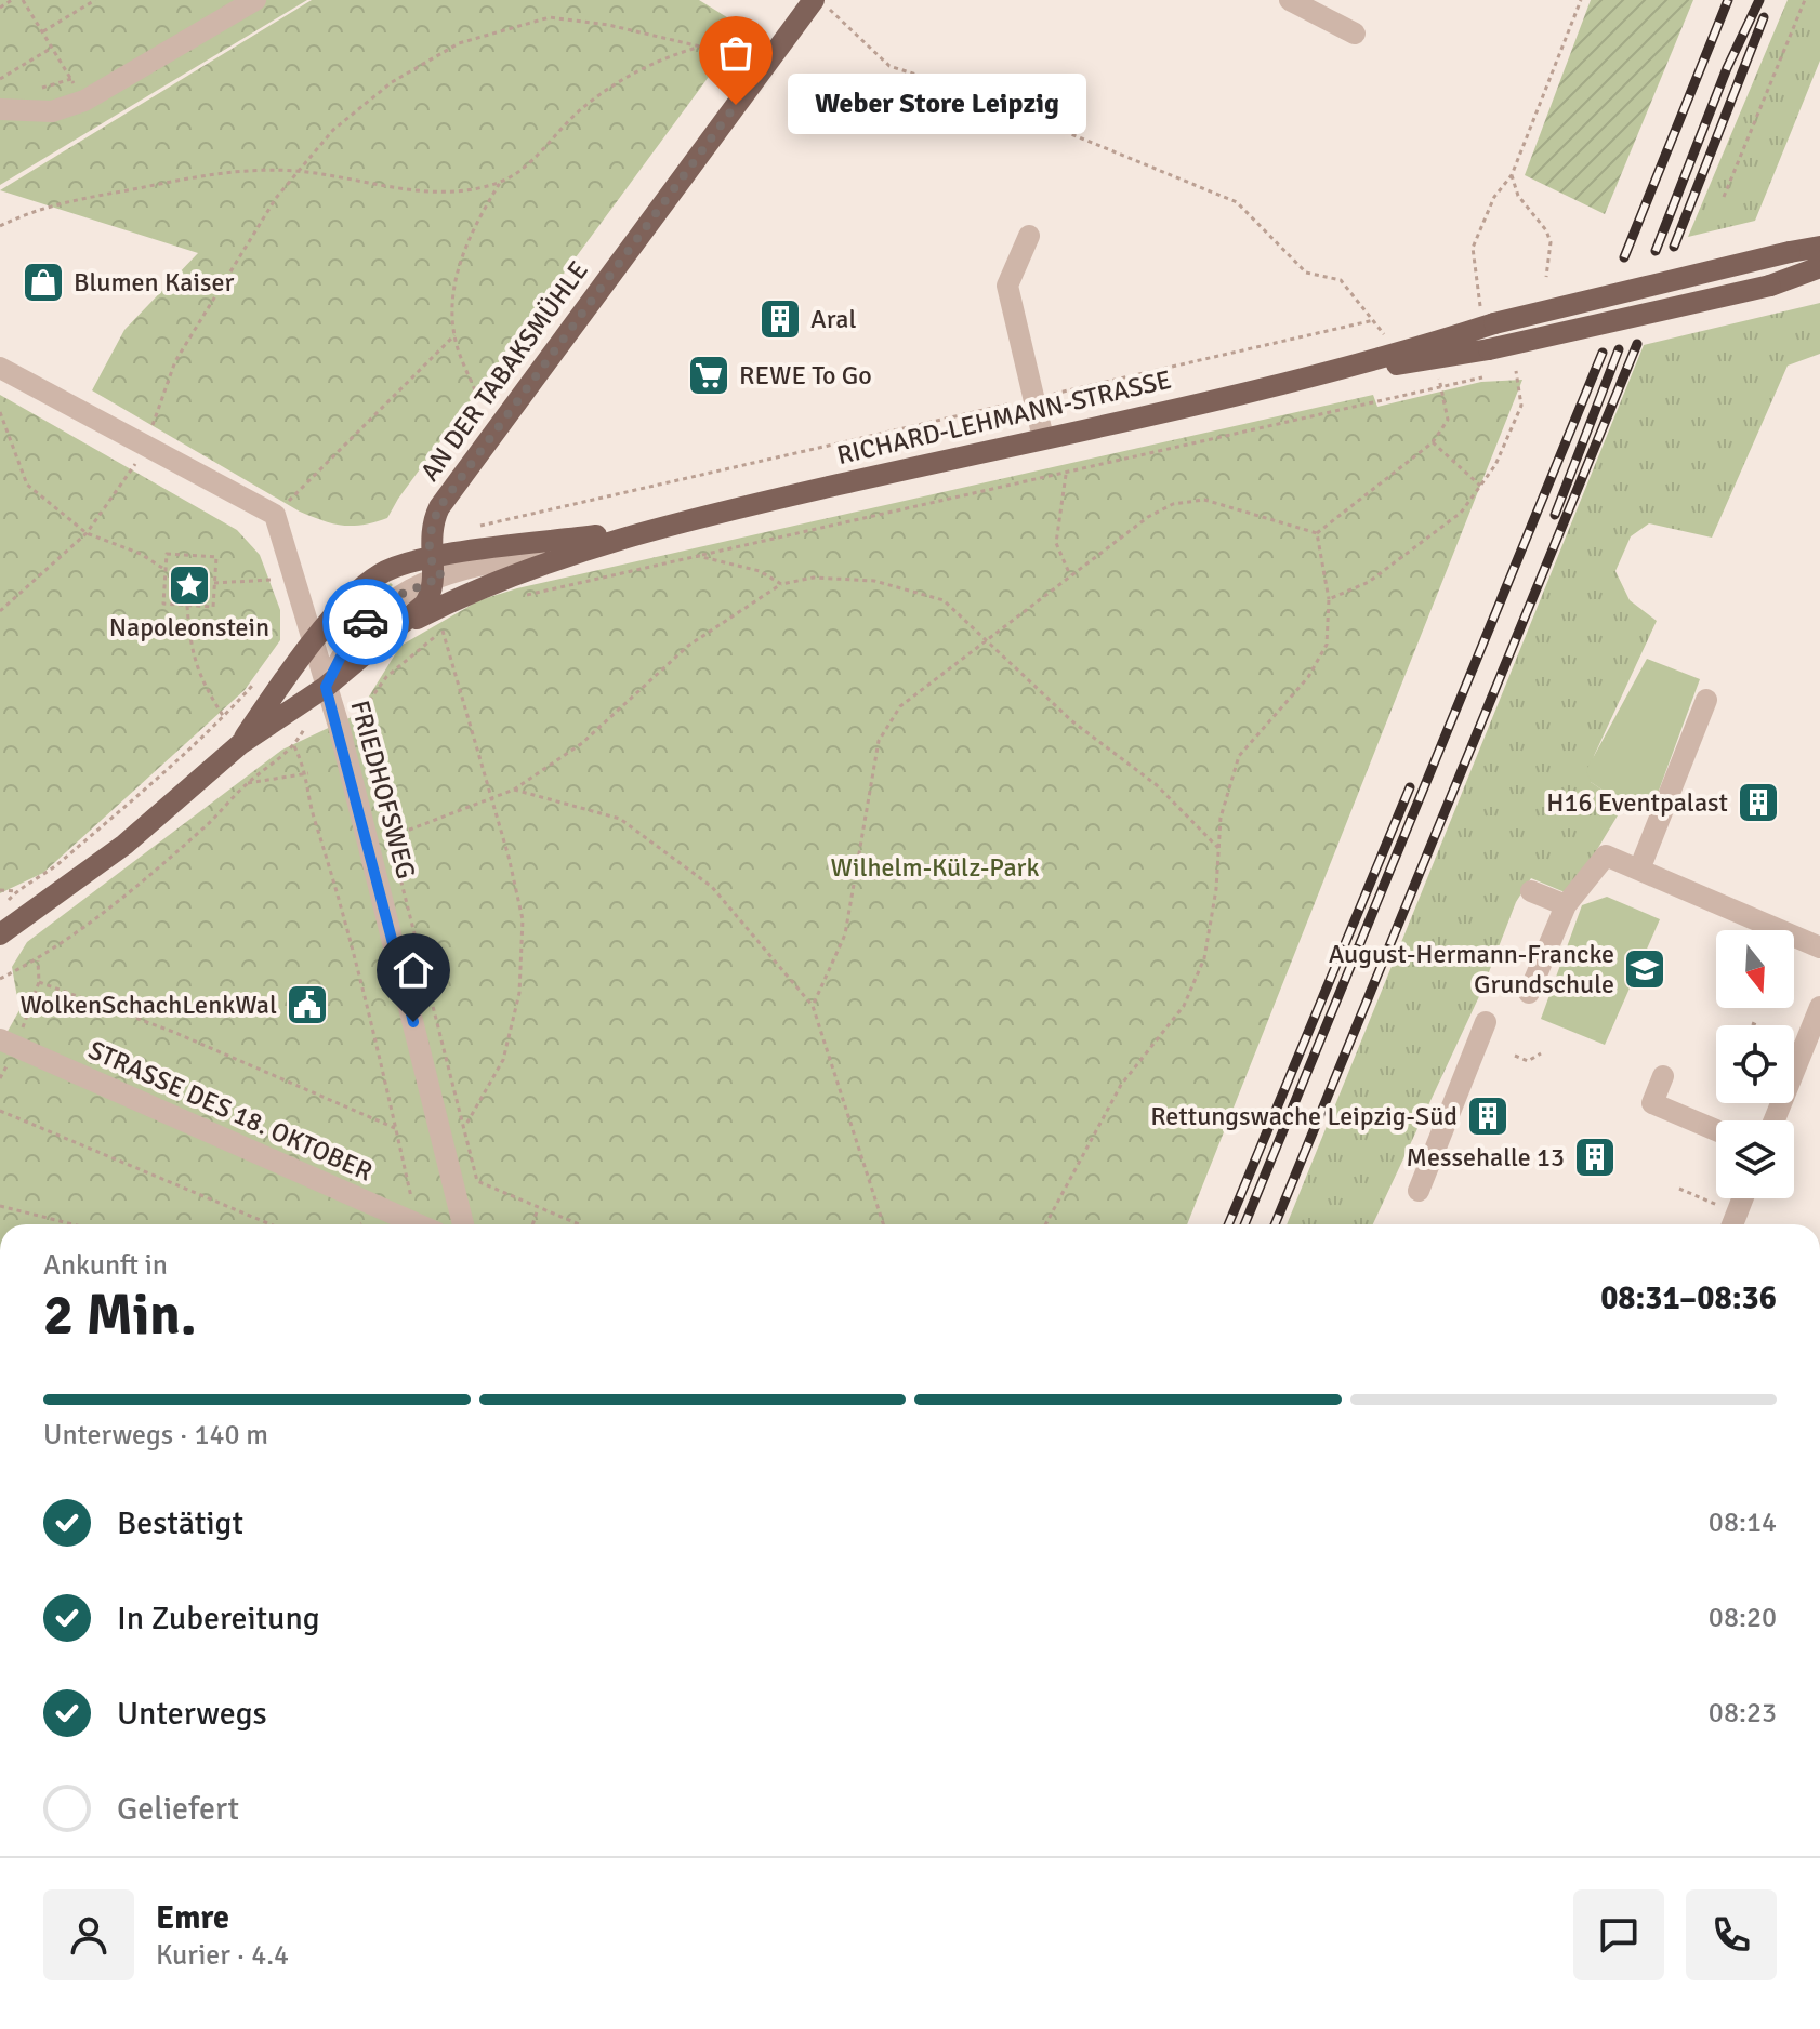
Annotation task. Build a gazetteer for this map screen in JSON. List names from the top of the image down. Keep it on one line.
{"streets":{"main road":["AN DER TABAKSMÜHLE","RICHARD-LEHMANN-STRASSE"],"street":["FRIEDHOFSWEG","STRASSE DES 18. OKTOBER"]},"crossings":[["AN DER TABAKSMÜHLE","RICHARD-LEHMANN-STRASSE"],["AN DER TABAKSMÜHLE","FRIEDHOFSWEG"],["RICHARD-LEHMANN-STRASSE","FRIEDHOFSWEG"]],"parks":["Wilhelm-Külz-Park"],"places":{"other":["Weber Store Leipzig"],"shop":["Blumen Kaiser"],"building":["Aral","H16 Eventpalast","Rettungswache Leipzig-Süd","Messehalle 13"],"supermarket":["REWE To Go"],"place":["Napoleonstein"],"school or university":["August-Hermann-Francke Grundschule"],"public building":["WolkenSchachLenkWal"]},"north":"bottom","page":{"bubble":"Weber Store Leipzig","heading":["2 Min.","Ankunft in","08:31–08:36"],"panel":["Emre","Kurier · 4.4"],"bar":"Unterwegs · 140 m","list":[["Bestätigt","08:14"],["In Zubereitung","08:20"],["Unterwegs","08:23"],"Geliefert"]}}
